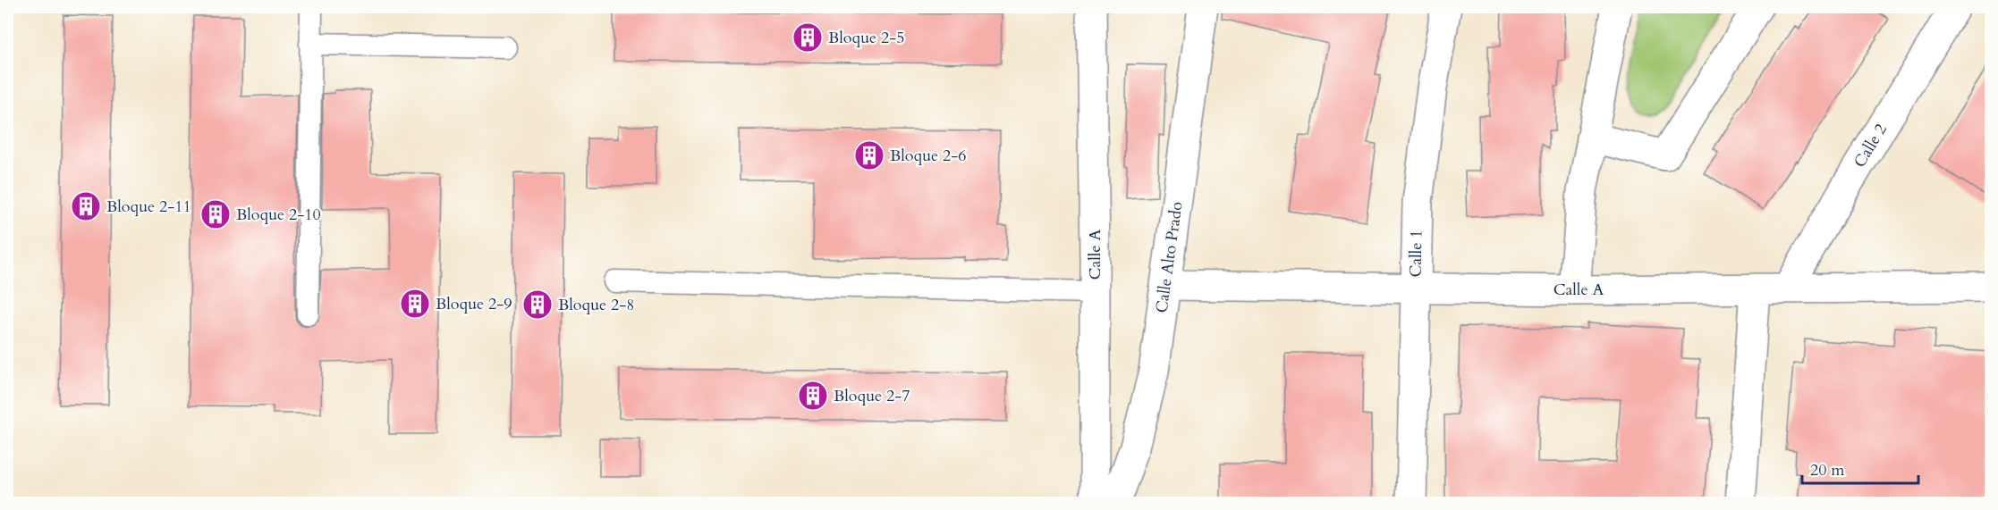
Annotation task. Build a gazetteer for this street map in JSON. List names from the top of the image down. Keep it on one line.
{"streets":{"street":["Calle 2","Calle 1","Calle A","Calle Alto Prado"]},"crossings":[["Calle 2","Calle A"],["Calle 1","Calle A"],["Calle A","Calle Alto Prado"]],"places":{"building":["Bloque 2-5","Bloque 2-6","Bloque 2-11","Bloque 2-10","Bloque 2-9","Bloque 2-8","Bloque 2-7"]},"scale_bar":"20 m"}
